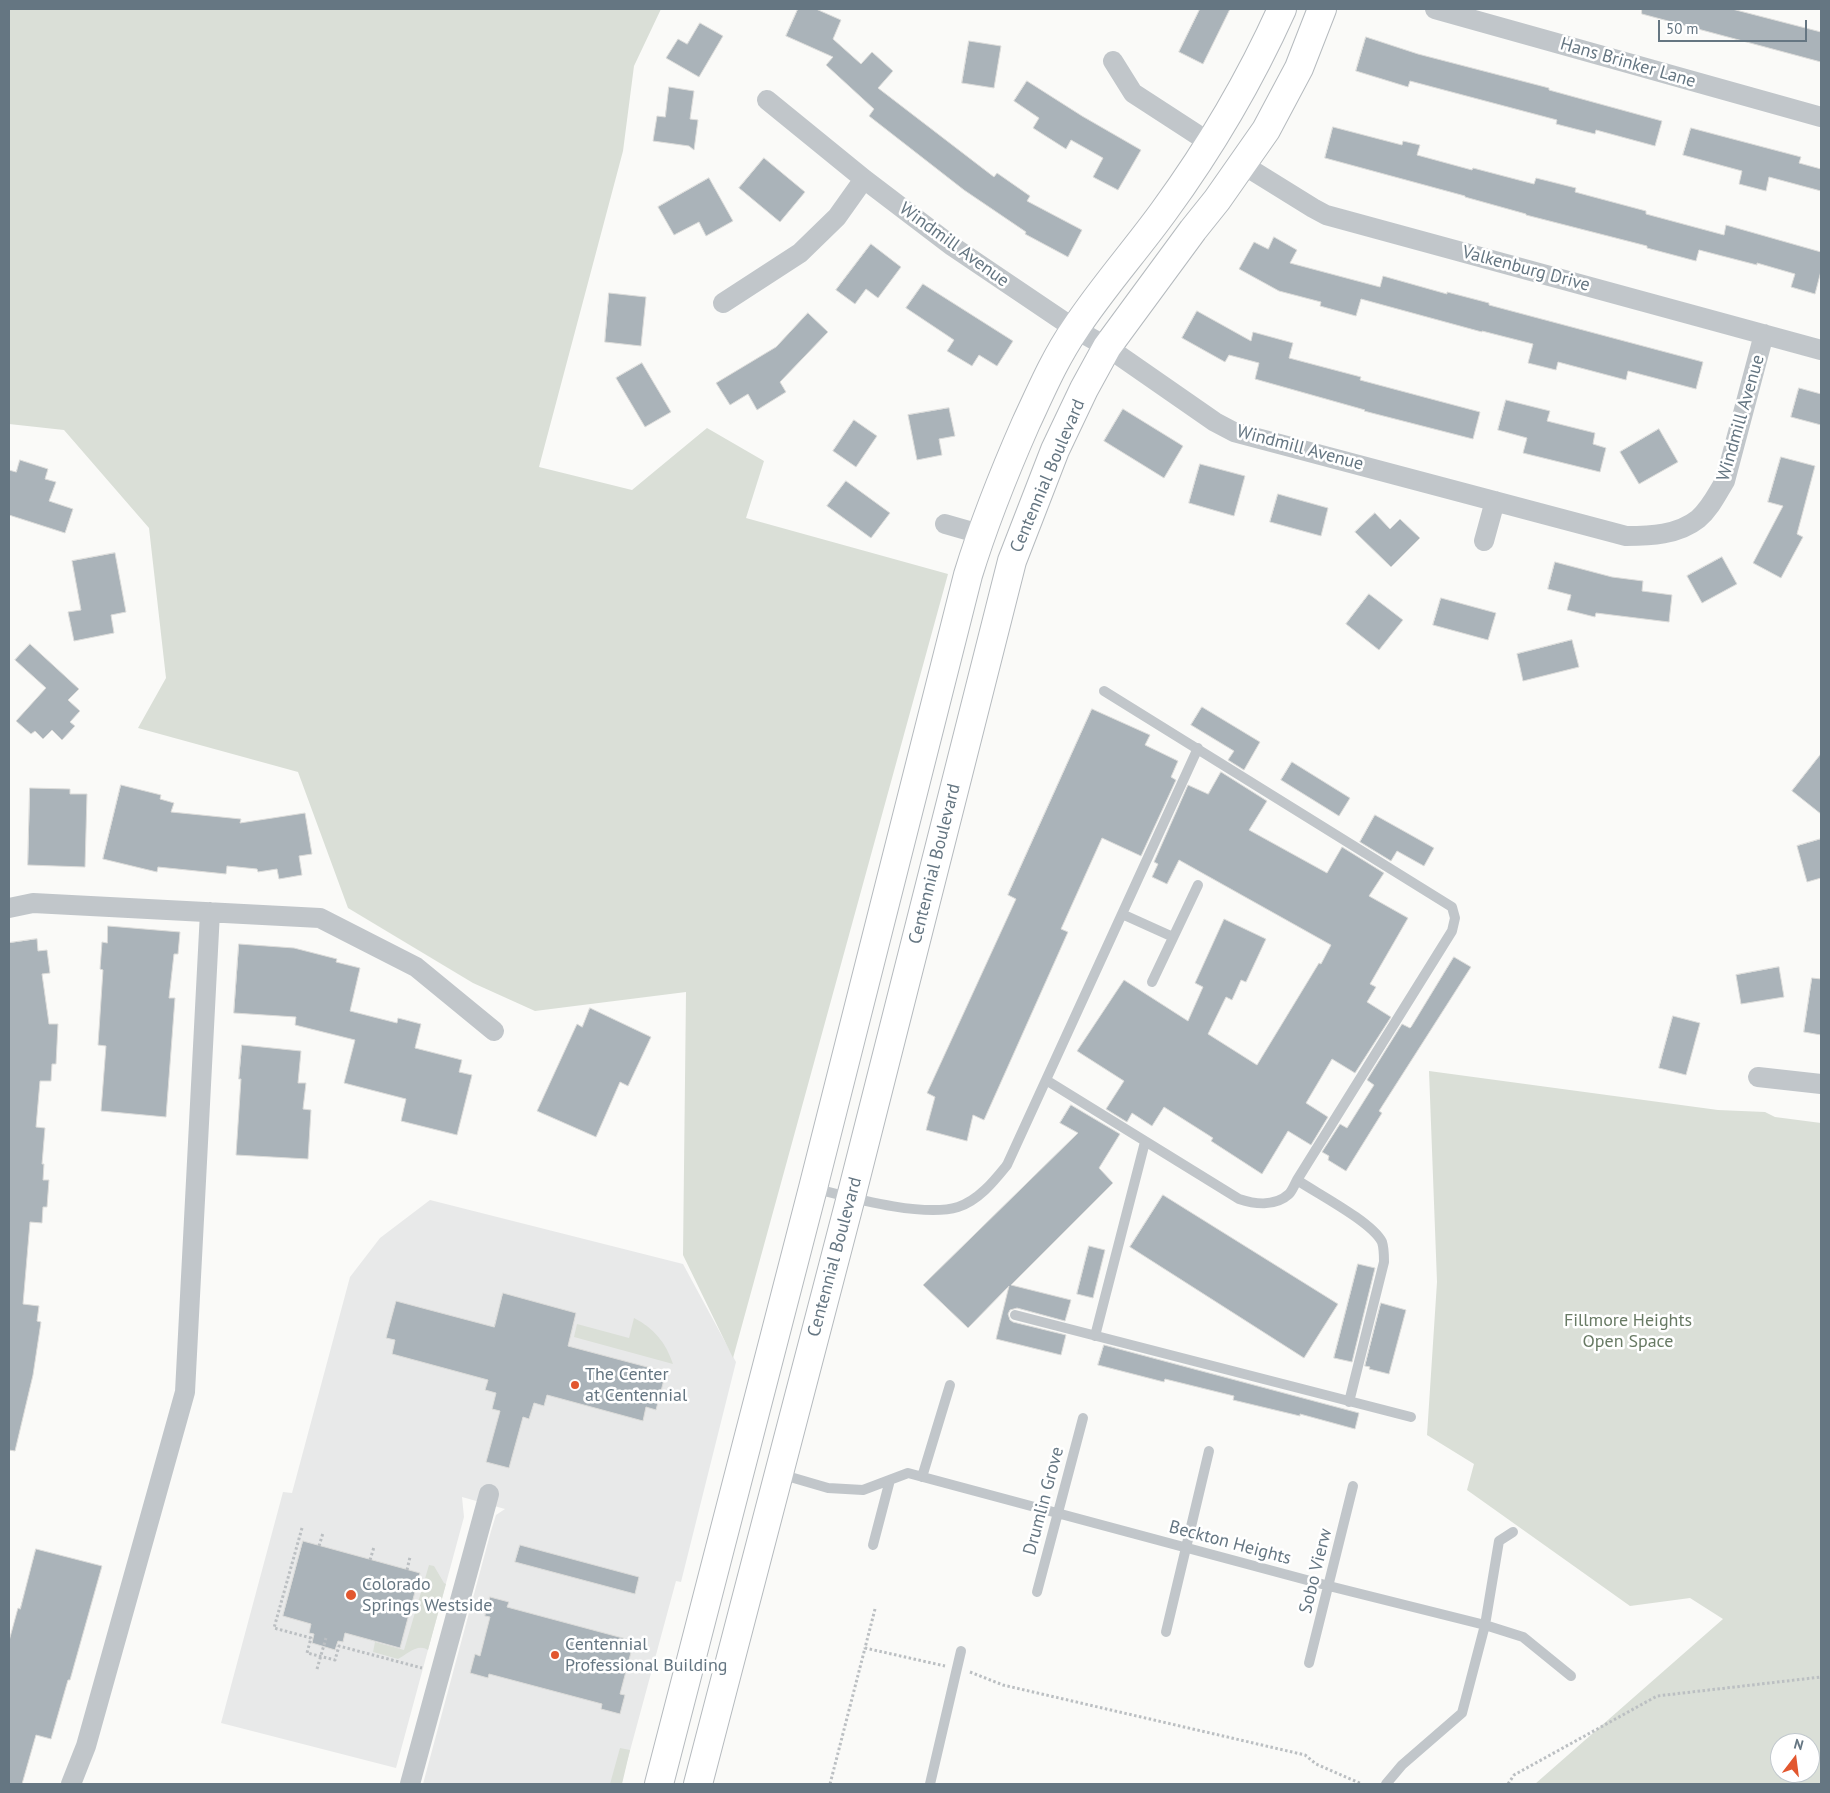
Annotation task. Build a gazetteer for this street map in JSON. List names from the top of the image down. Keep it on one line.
{"streets":{"main road":["Centennial Boulevard"],"street":["Hans Brinker Lane","Windmill Avenue","Valkenburg Drive"],"lane":["Drumlin Grove","Beckton Heights","Sobo Vierw"]},"crossings":[["Windmill Avenue","Valkenburg Drive"],["Windmill Avenue","Centennial Boulevard"],["Valkenburg Drive","Centennial Boulevard"],["Centennial Boulevard","Beckton Heights"],["Drumlin Grove","Beckton Heights"],["Beckton Heights","Sobo Vierw"]],"parks":["Fillmore Heights Open Space"],"places":["The Center at Centennial","Colorado Springs Westside","Centennial Professional Building"],"scale_bar":"50 m","north":"top"}
